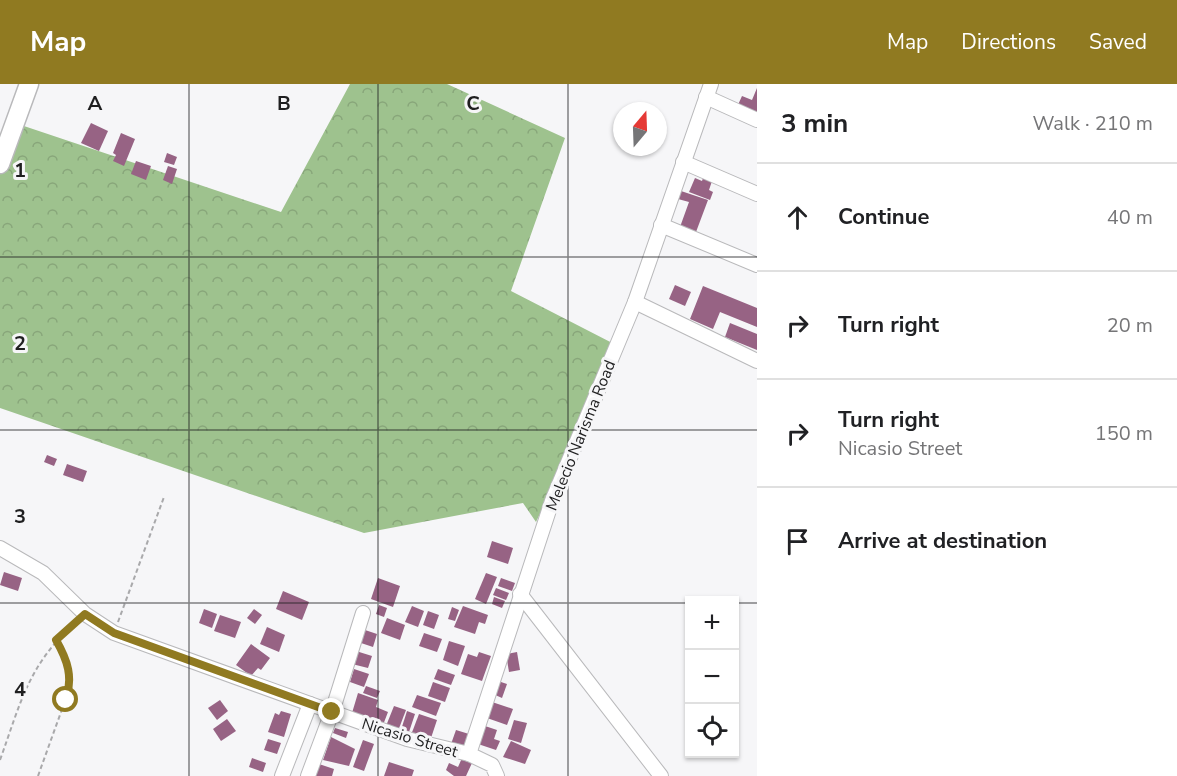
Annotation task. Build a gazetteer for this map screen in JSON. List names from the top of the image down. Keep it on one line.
{"streets":{"street":["Melecio Narisma Road","Nicasio Street"]},"crossings":[["Melecio Narisma Road","Nicasio Street"]],"north":"top","page":{"header":"Map","nav":["Map","Directions","Saved"],"heading":["3 min","Walk · 210 m"],"list":[["Continue","40 m"],["Turn right","20 m"],["Turn right","Nicasio Street","150 m"],"Arrive at destination"],"map_buttons":["+","−"]},"grid":{"columns":["A","B","C"],"rows":["1","2","3","4"]}}
